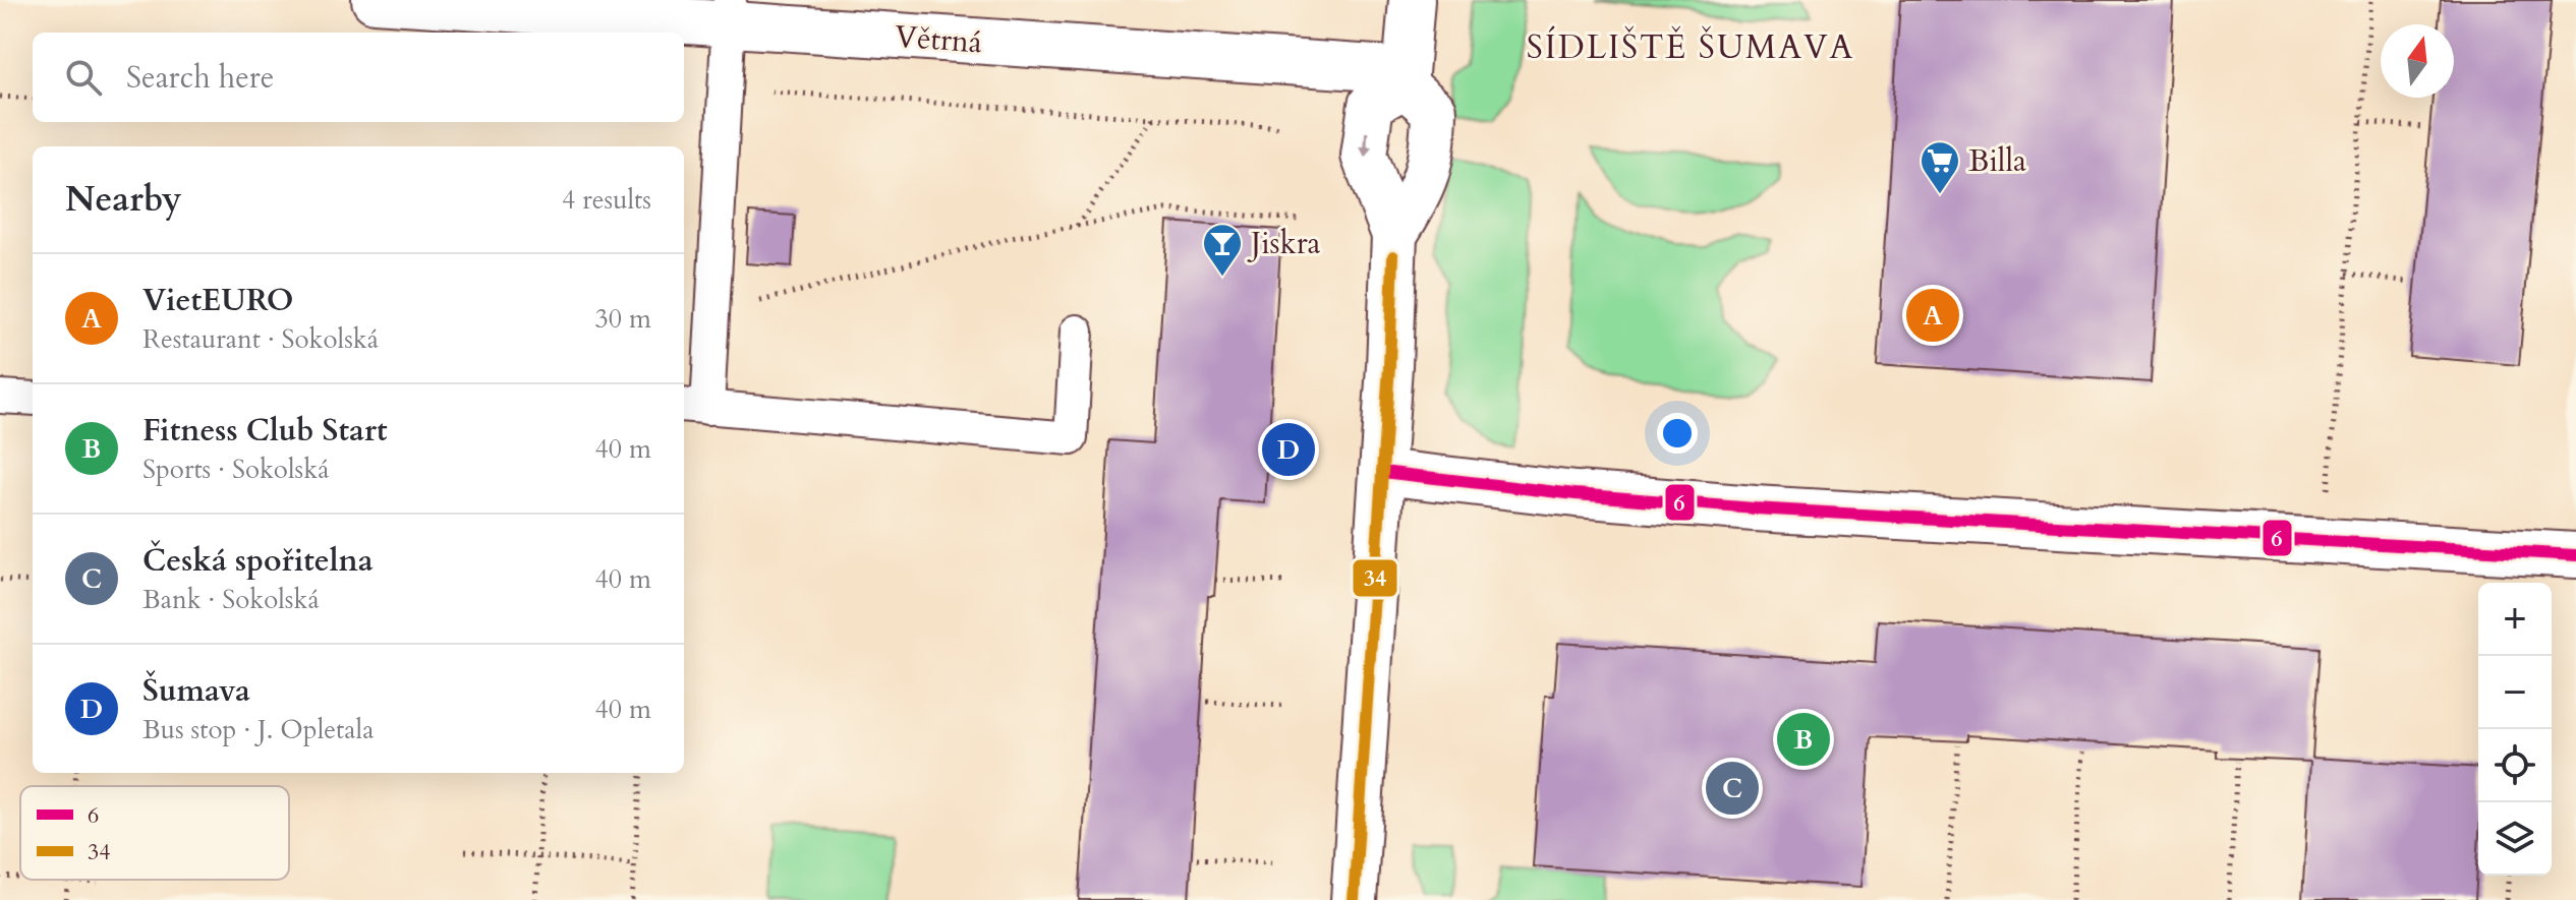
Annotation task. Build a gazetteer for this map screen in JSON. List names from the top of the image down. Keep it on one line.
{"streets":{"street":["Větrná"]},"districts":["SÍDLIŠTĚ ŠUMAVA"],"places":{"supermarket":["Billa"],"bar":["Jiskra"]},"lines":["transit line 34","transit line 6"],"legend":["6","34"],"north":"top","page":{"search":"Search here","heading":["Nearby","4 results"],"list":[{"mark":"A","name":"VietEURO","note":"Restaurant · Sokolská","value":"30 m"},{"mark":"B","name":"Fitness Club Start","note":"Sports · Sokolská","value":"40 m"},{"mark":"C","name":"Česká spořitelna","note":"Bank · Sokolská","value":"40 m"},{"mark":"D","name":"Šumava","note":"Bus stop · J. Opletala","value":"40 m"}],"pins":["A","D","B","C"],"map_buttons":["+","−"]}}
